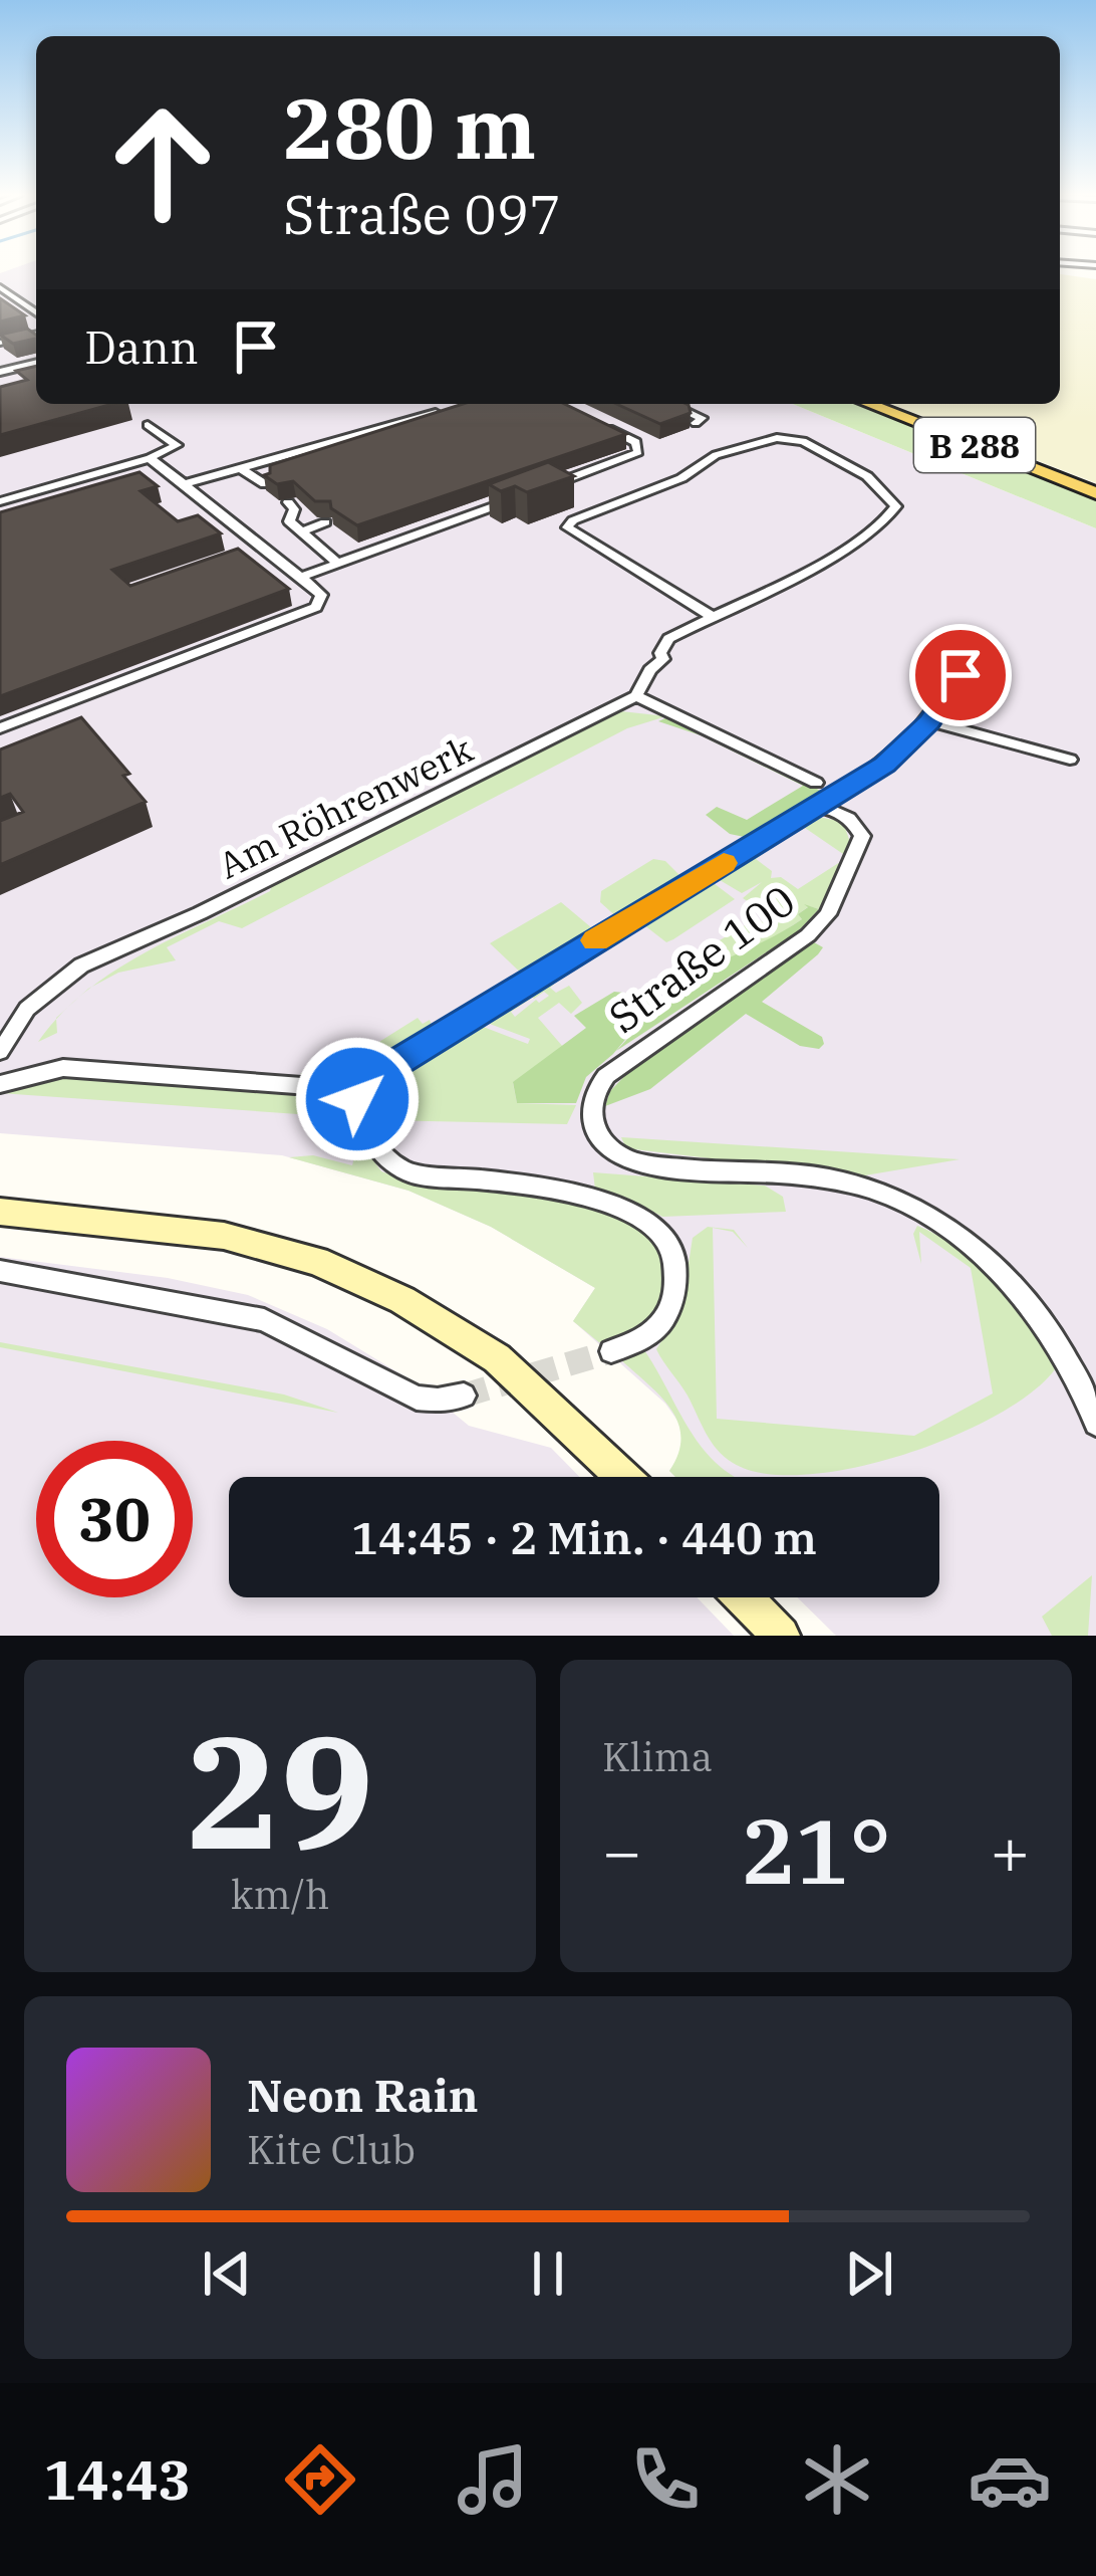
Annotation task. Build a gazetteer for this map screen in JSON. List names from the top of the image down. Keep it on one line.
{"streets":{"main road":["B 288"],"street":["Am Röhrenwerk","Straße 100"]},"page":{"turn":["280 m","Straße 097"],"then":"Dann","limit":"30","trip":"14:45 · 2 Min. · 440 m","tile":[["29","km/h"],"Klima"],"heat":["−","21°","+"],"song":["Neon Rain","Kite Club"],"tabs":"14:43"}}
